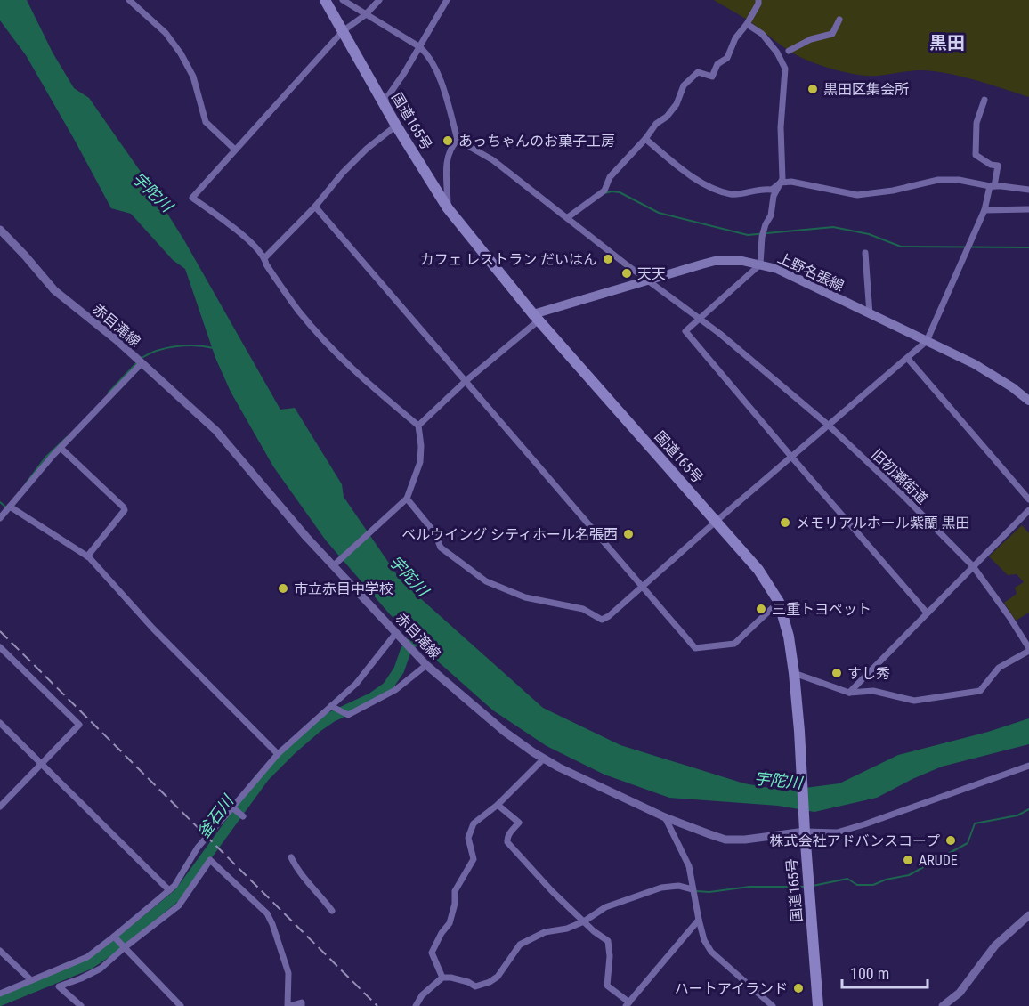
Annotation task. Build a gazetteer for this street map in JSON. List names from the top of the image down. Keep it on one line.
{"streets":{"highway":["国道165号"],"main road":["上野名張線","赤目滝線"],"street":["旧初瀬街道"]},"crossings":[["国道165号","上野名張線"],["国道165号","赤目滝線"],["上野名張線","旧初瀬街道"]],"districts":["黒田"],"water":["宇陀川","釜石川"],"places":["黒田区集会所","あっちゃんのお菓子工房","カフェ レストラン だいはん","天天","メモリアルホール紫蘭 黒田","ベルウイング シティホール名張西","市立赤目中学校","三重トヨペット","すし秀","株式会社アドバンスコープ","ARUDE","ハートアイランド"],"scale_bar":"100 m"}
